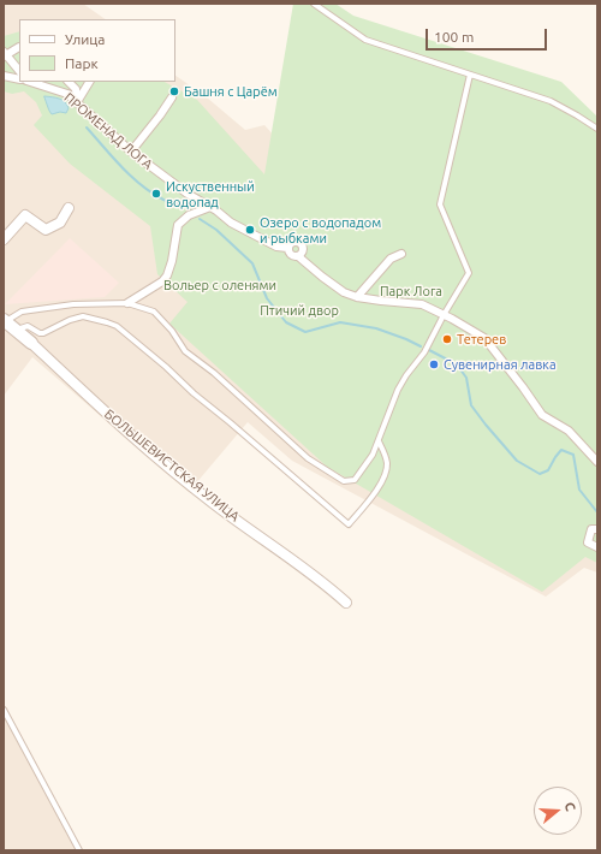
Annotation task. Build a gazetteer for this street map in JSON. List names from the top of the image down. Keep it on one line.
{"streets":{"street":["ПРОМЕНАД ЛОГА","БОЛЬШЕВИСТСКАЯ УЛИЦА"]},"parks":["Вольер с оленями","Парк Лога","Птичий двор"],"places":["Башня с Царём","Искуственный водопад","Озеро с водопадом и рыбками","Тетерев","Сувенирная лавка"],"legend":["Улица","Парк"],"scale_bar":"100 m","north":"right"}
